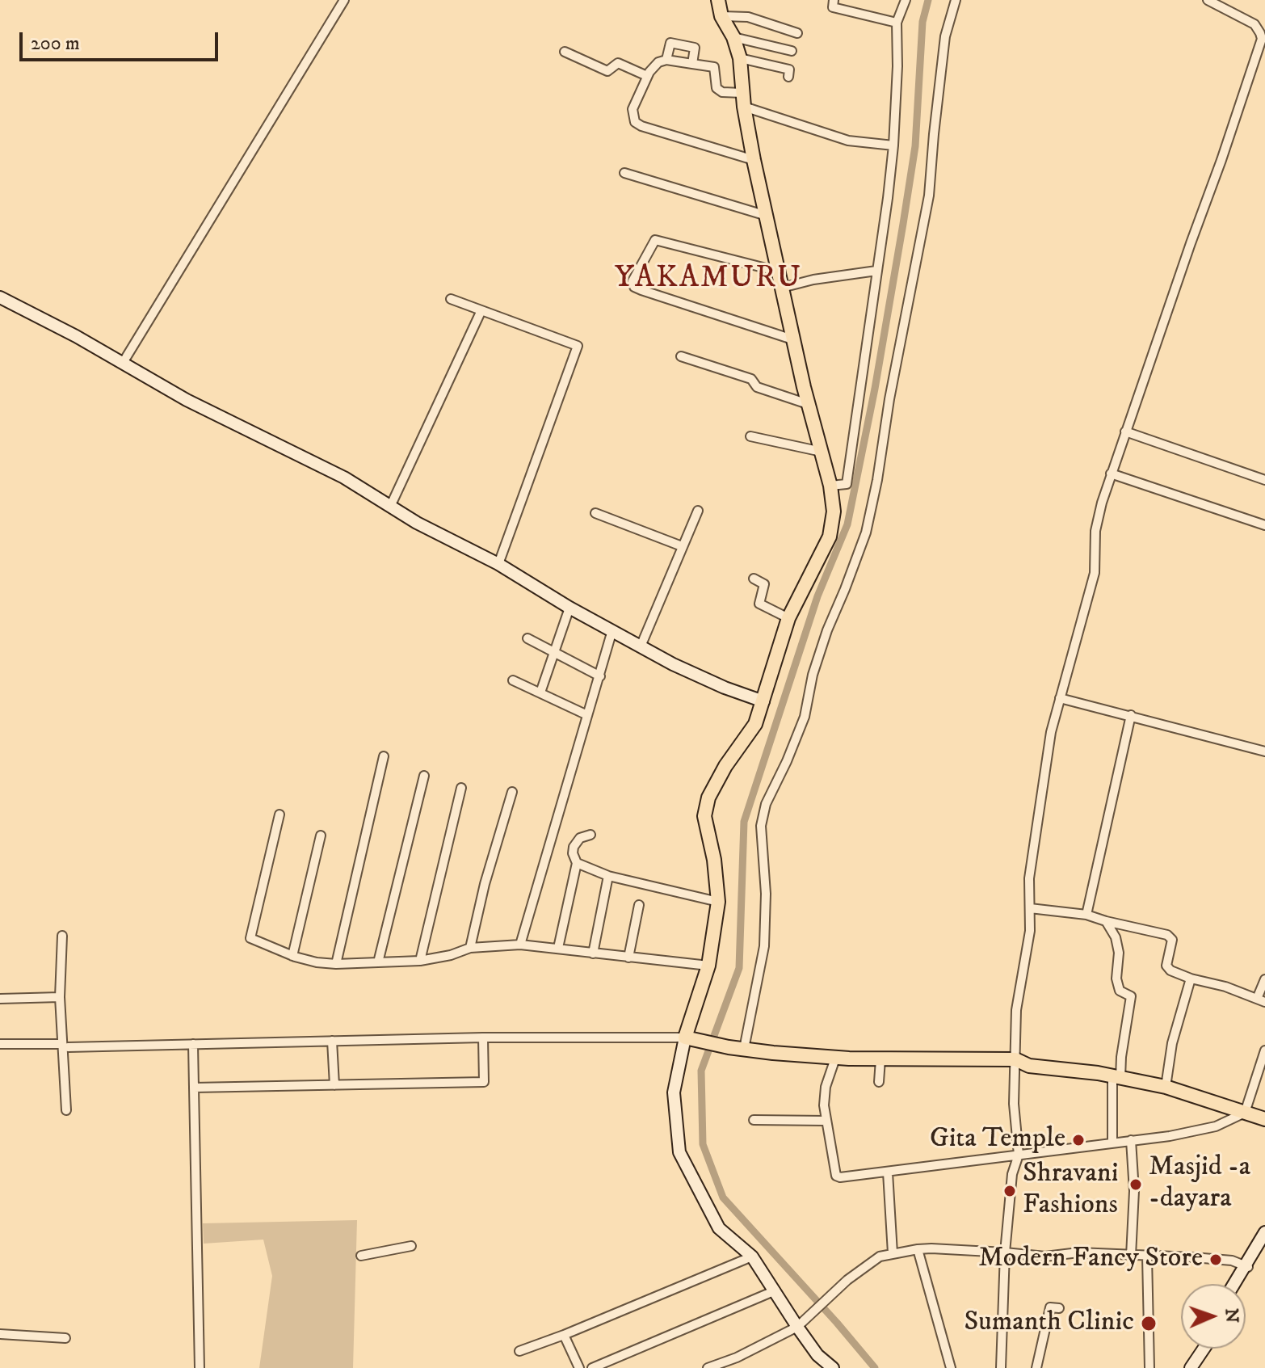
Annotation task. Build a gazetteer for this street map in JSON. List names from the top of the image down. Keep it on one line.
{"districts":["YAKAMURU"],"places":["Gita Temple","Masjid -a -dayara","Shravani Fashions","Modern Fancy Store","Sumanth Clinic"],"scale_bar":"200 m","north":"right"}
